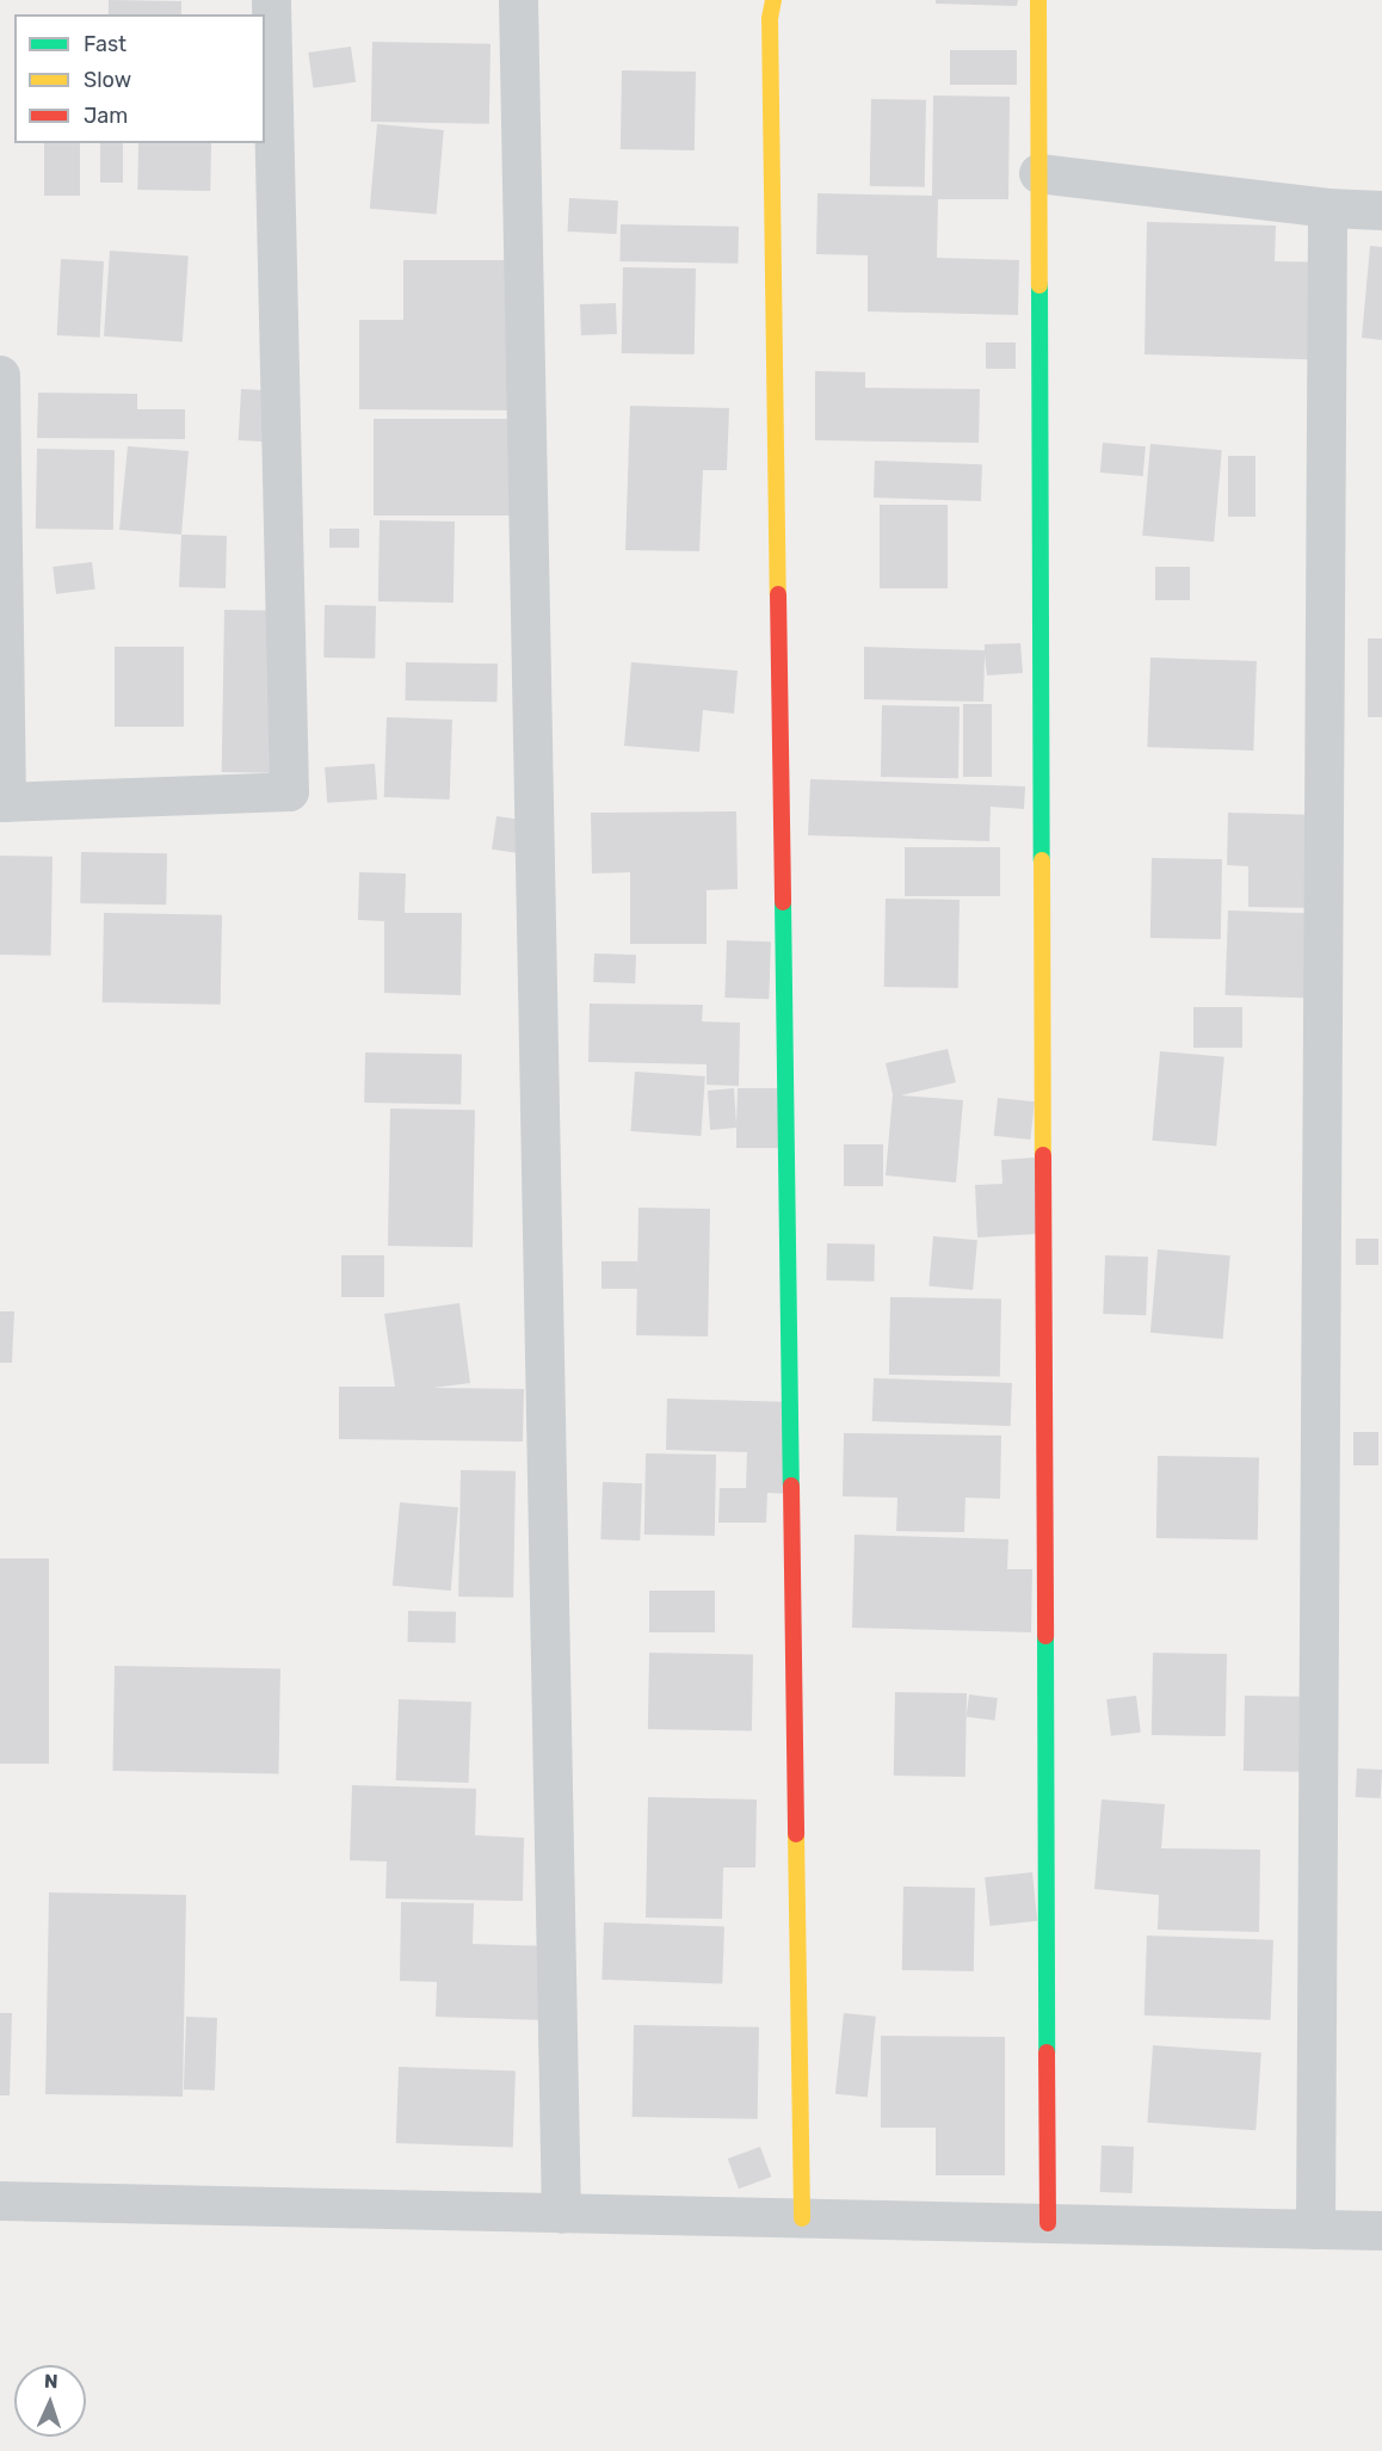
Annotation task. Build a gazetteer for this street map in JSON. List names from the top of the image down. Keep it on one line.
{"legend":["Fast","Slow","Jam"],"north":"top"}
